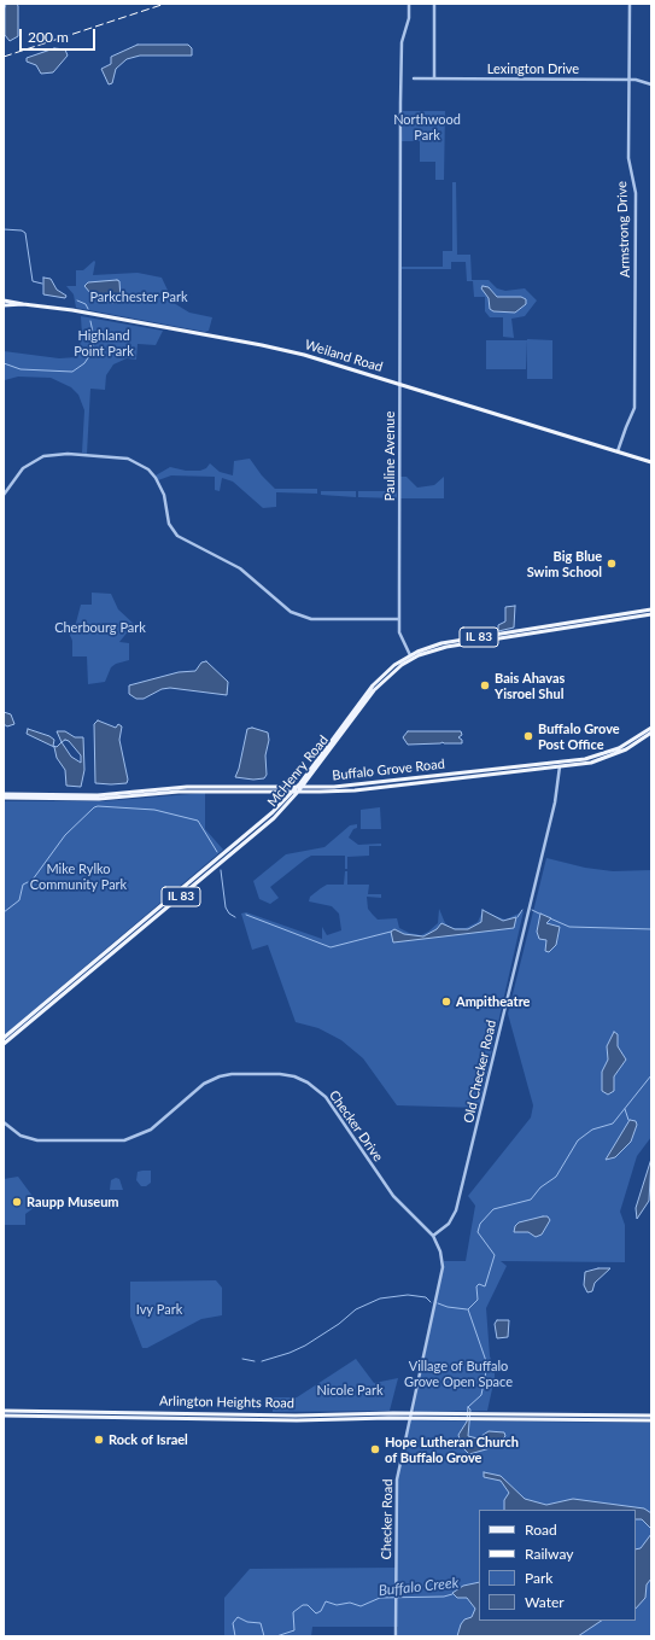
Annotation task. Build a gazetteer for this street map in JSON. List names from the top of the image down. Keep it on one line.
{"streets":{"main road":["Weiland Road","IL 83","Buffalo Grove Road","McHenry Road","Arlington Heights Road"],"street":["Lexington Drive","Armstrong Drive","Pauline Avenue","Old Checker Road","Checker Drive","Checker Road"]},"crossings":[["Lexington Drive","Armstrong Drive"],["Armstrong Drive","Weiland Road"],["Weiland Road","Pauline Avenue"],["Pauline Avenue","McHenry Road"],["Buffalo Grove Road","McHenry Road"],["Buffalo Grove Road","Old Checker Road"],["Old Checker Road","Checker Drive"],["Old Checker Road","Checker Road"],["Checker Drive","Checker Road"],["Arlington Heights Road","Checker Road"]],"water":["Buffalo Creek"],"parks":["Northwood Park","Parkchester Park","Highland Point Park","Cherbourg Park","Mike Rylko Community Park","Ivy Park","Village of Buffalo Grove Open Space","Nicole Park"],"places":["Big Blue Swim School","Bais Ahavas Yisroel Shul","Buffalo Grove Post Office","Ampitheatre","Raupp Museum","Rock of Israel","Hope Lutheran Church of Buffalo Grove"],"legend":["Road","Railway","Park","Water"],"scale_bar":"200 m"}
